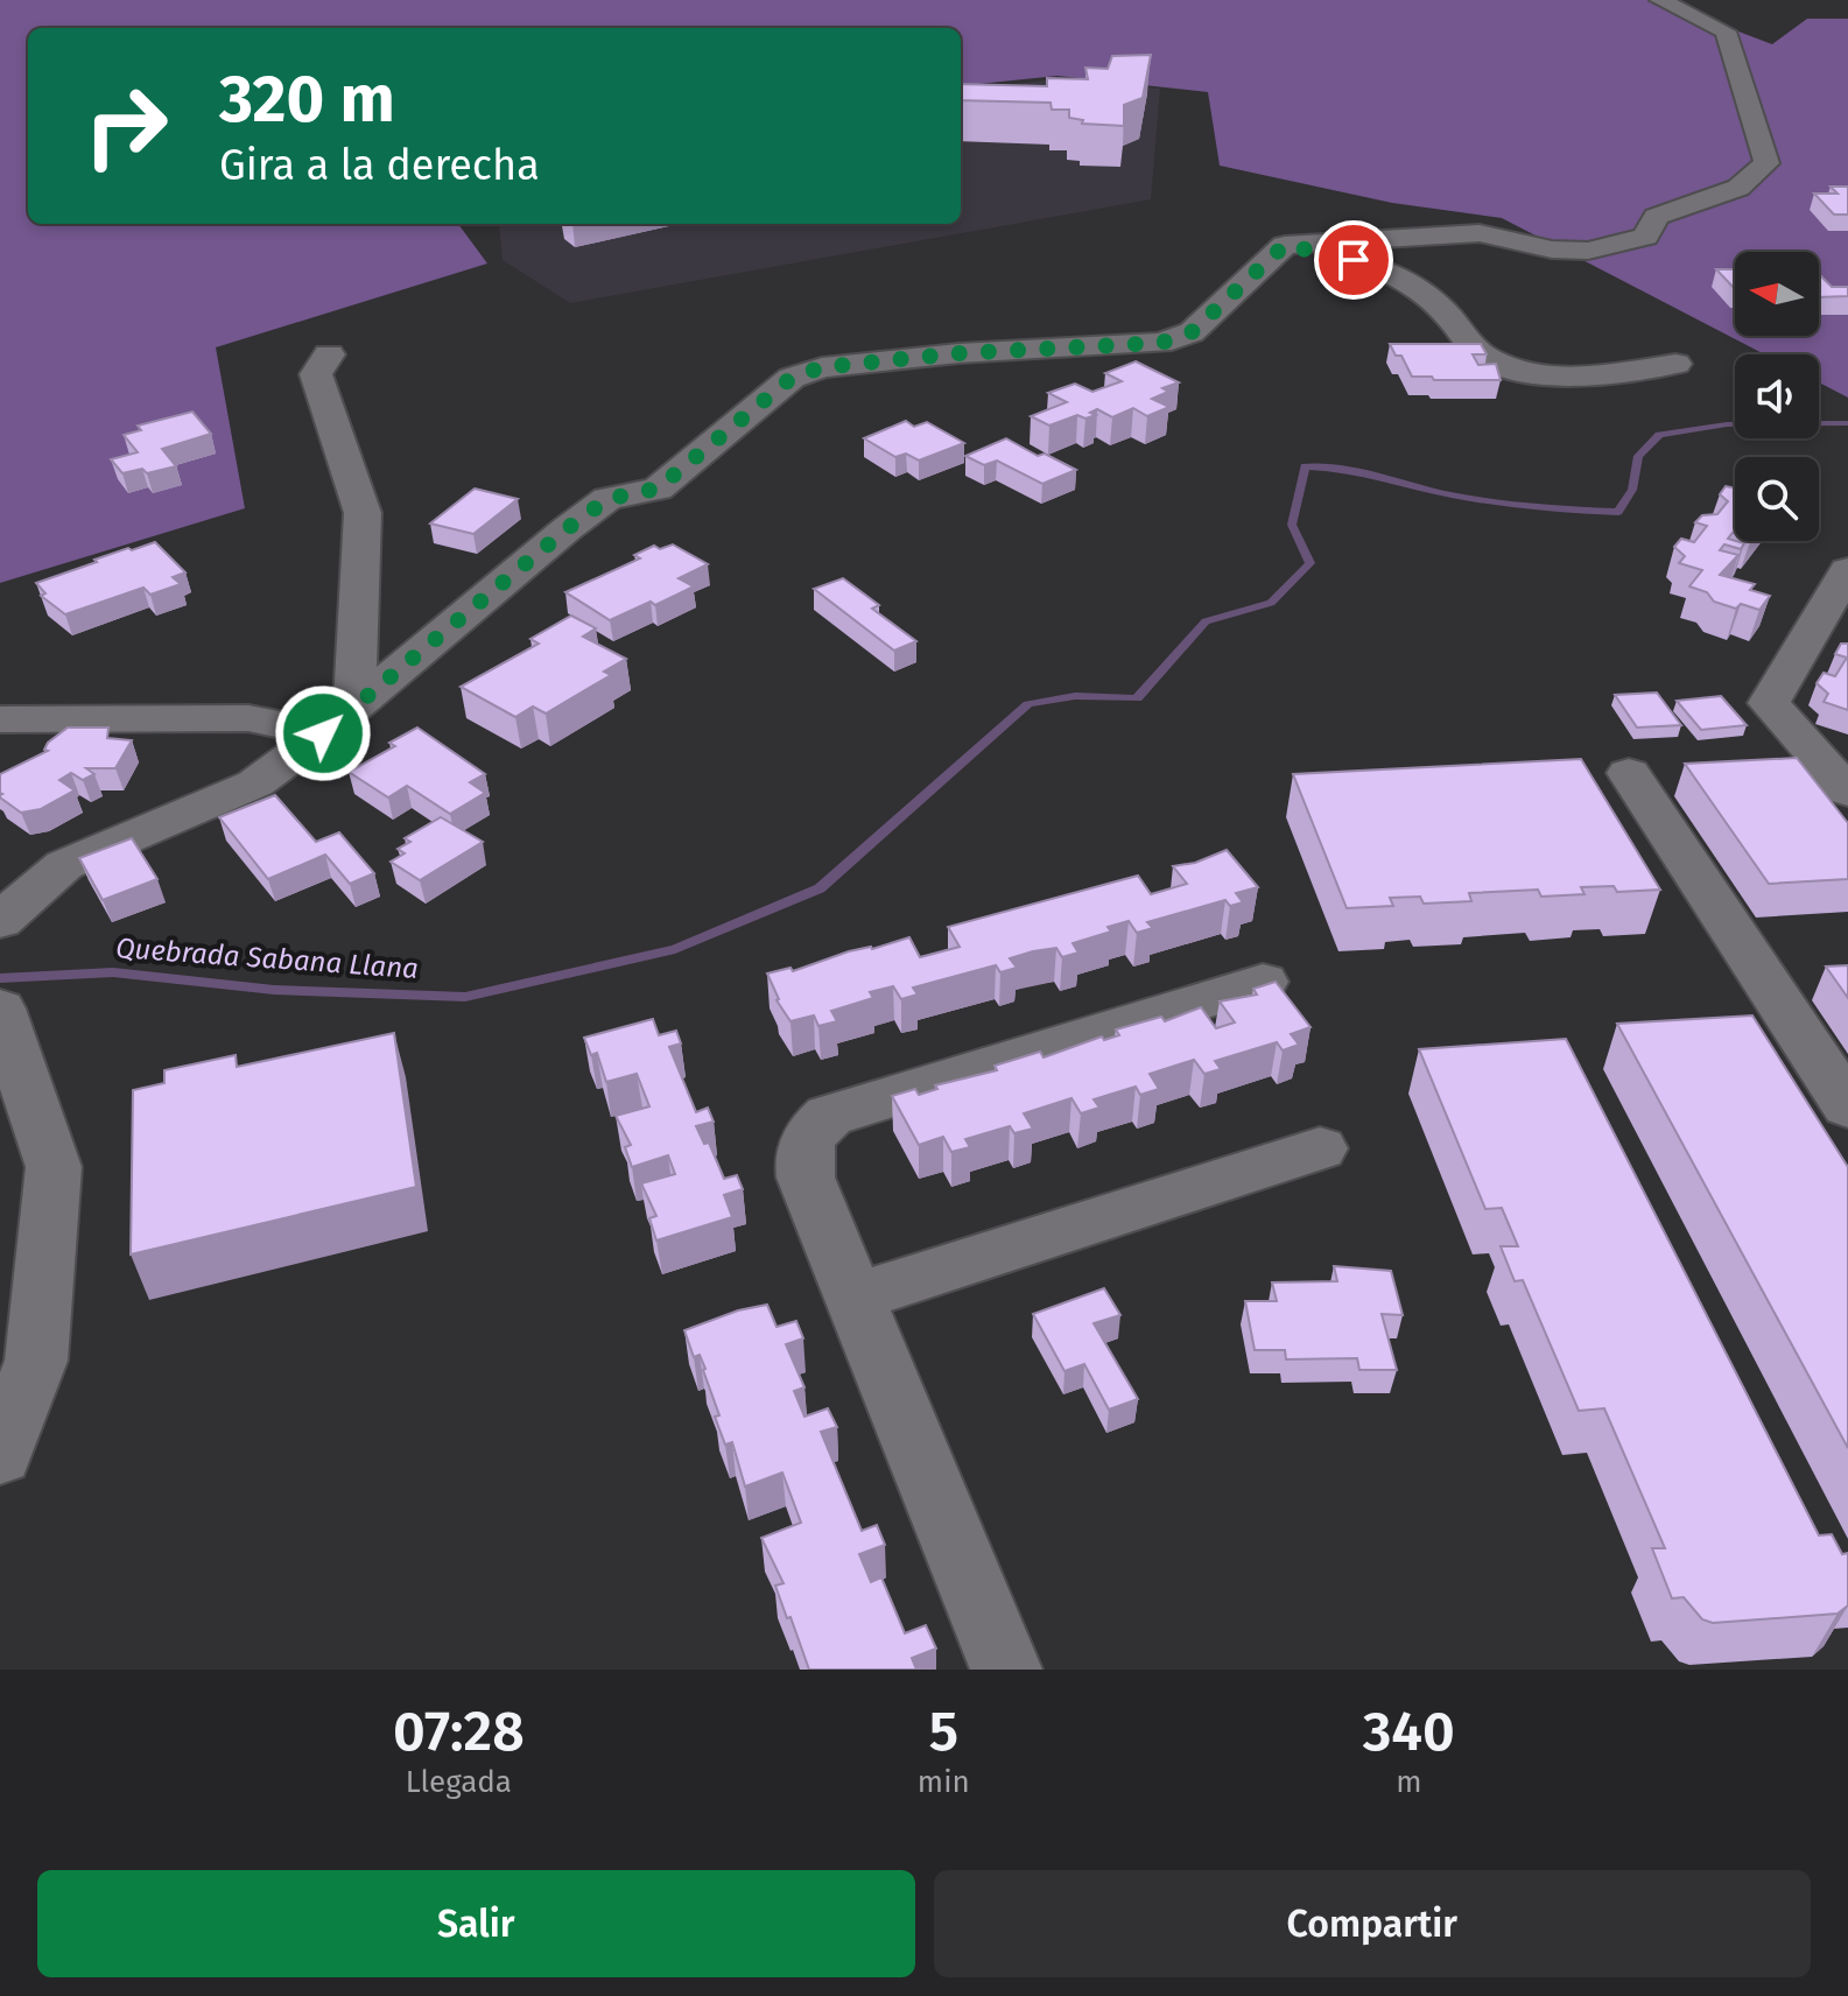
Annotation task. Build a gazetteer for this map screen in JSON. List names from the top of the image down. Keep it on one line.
{"water":["Quebrada Sabana Llana"],"north":"left","page":{"turn":["320 m","Gira a la derecha"],"eta":["07:28","Llegada","5","min","340","m"],"buttons":["Salir","Compartir"]}}
